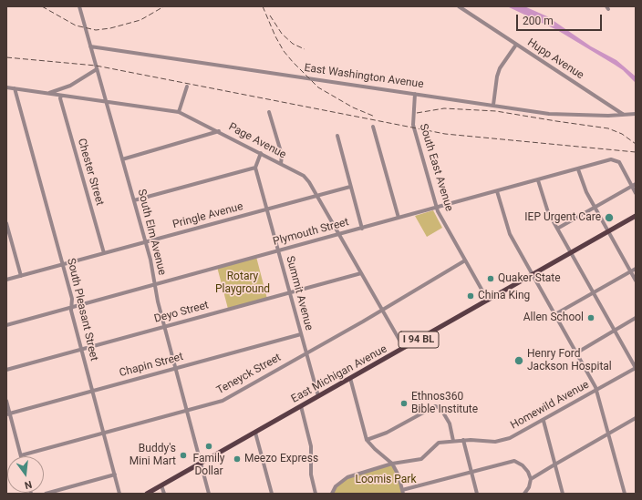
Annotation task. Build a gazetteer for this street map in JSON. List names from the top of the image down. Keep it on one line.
{"streets":{"main road":["I 94 BL","East Michigan Avenue"],"street":["Hupp Avenue","East Washington Avenue","Page Avenue","South East Avenue","Chester Street","Pringle Avenue","South Elm Avenue","Plymouth Street","Summit Avenue","South Pleasant Street","Deyo Street","Chapin Street","Teneyck Street","Homewild Avenue"]},"crossings":[["Hupp Avenue","East Washington Avenue"],["East Washington Avenue","South East Avenue"],["East Washington Avenue","South Elm Avenue"],["Page Avenue","Chester Street"],["Page Avenue","Pringle Avenue"],["Page Avenue","South Elm Avenue"],["Page Avenue","Plymouth Street"],["Page Avenue","South Pleasant Street"],["Page Avenue","Deyo Street"],["Page Avenue","Teneyck Street"],["Page Avenue","East Michigan Avenue"],["South East Avenue","Plymouth Street"],["South East Avenue","Teneyck Street"],["South East Avenue","East Michigan Avenue"],["Chester Street","Pringle Avenue"],["Pringle Avenue","South Elm Avenue"],["Pringle Avenue","Summit Avenue"],["Pringle Avenue","South Pleasant Street"],["South Elm Avenue","Plymouth Street"],["South Elm Avenue","Deyo Street"],["South Elm Avenue","Chapin Street"],["South Elm Avenue","Teneyck Street"],["South Elm Avenue","East Michigan Avenue"],["Plymouth Street","Summit Avenue"],["Plymouth Street","South Pleasant Street"],["Summit Avenue","Deyo Street"],["Summit Avenue","Chapin Street"],["Summit Avenue","Teneyck Street"],["Summit Avenue","East Michigan Avenue"],["South Pleasant Street","Deyo Street"],["South Pleasant Street","Chapin Street"],["South Pleasant Street","Teneyck Street"]],"parks":["Rotary Playground","Loomis Park"],"places":["IEP Urgent Care","Quaker State","China King","Allen School","Henry Ford Jackson Hospital","Ethnos360 Bible Institute","Family Dollar","Buddy's Mini Mart","Meezo Express"],"scale_bar":"200 m","north":"bottom"}
